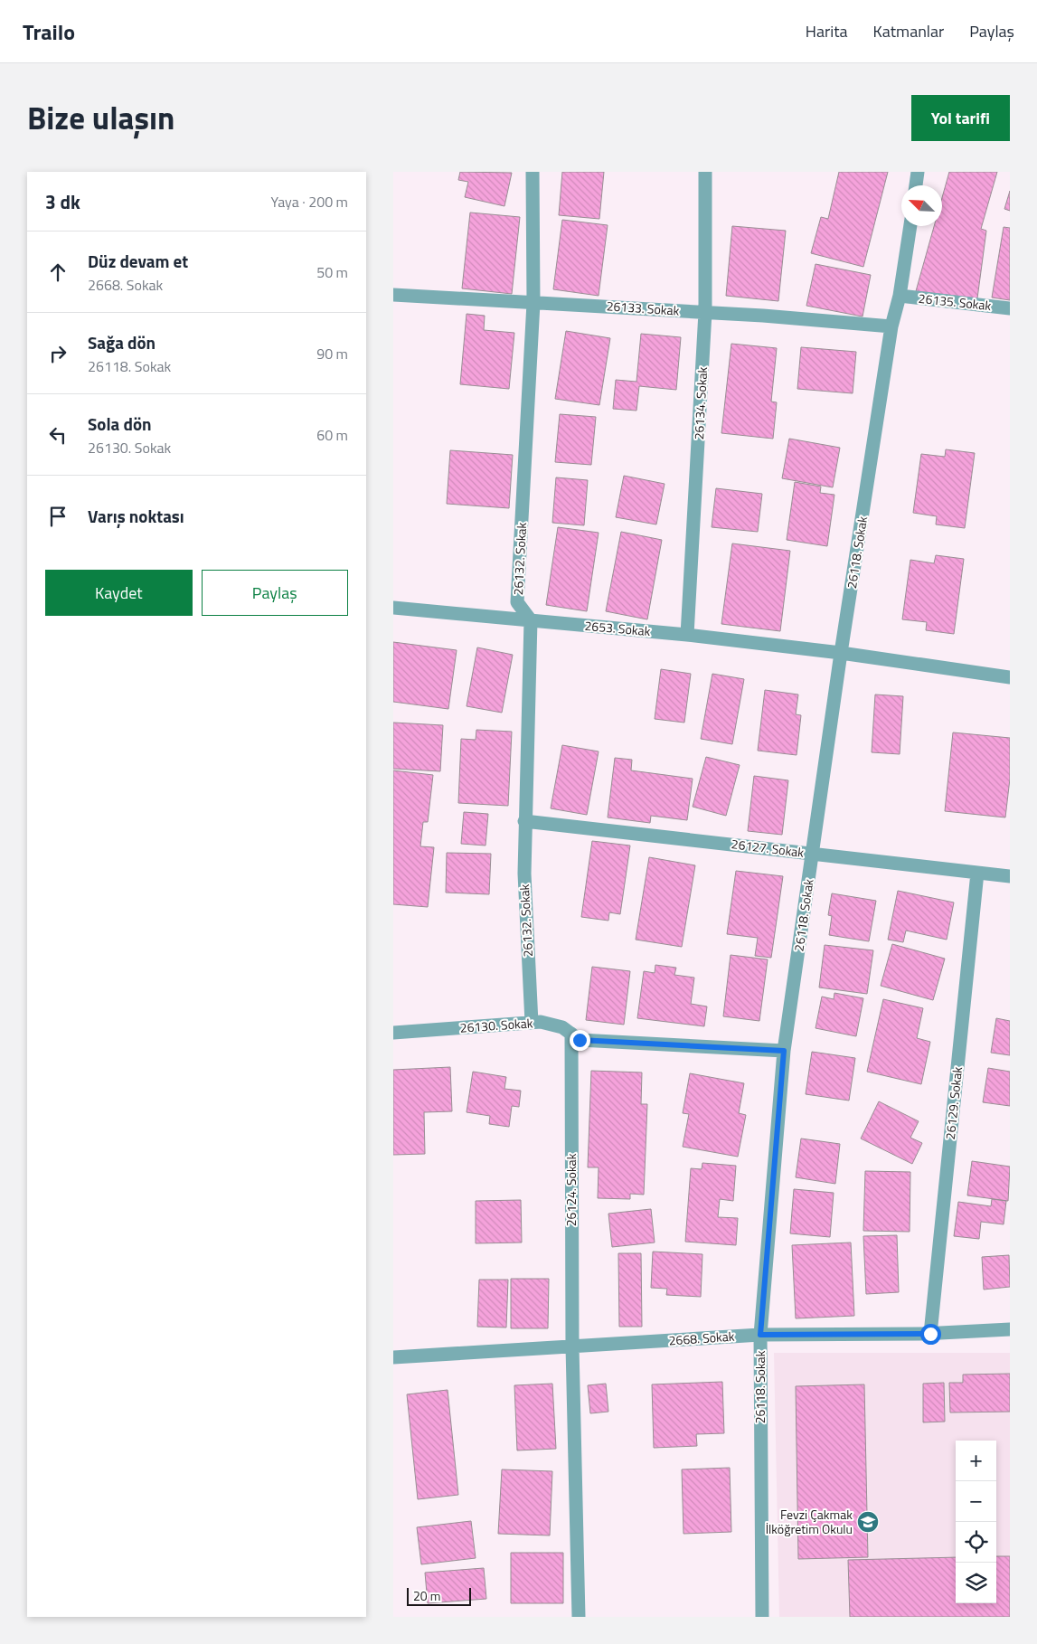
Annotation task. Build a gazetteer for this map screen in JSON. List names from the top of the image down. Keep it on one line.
{"streets":{"street":["26135. Sokak","26133. Sokak","26134. Sokak","26118. Sokak","26132. Sokak","2653. Sokak","26127. Sokak","26130. Sokak","26129. Sokak","26124. Sokak","2668. Sokak"]},"crossings":[["26135. Sokak","26118. Sokak"],["26133. Sokak","26134. Sokak"],["26133. Sokak","26118. Sokak"],["26133. Sokak","26132. Sokak"],["26134. Sokak","2653. Sokak"],["26118. Sokak","2653. Sokak"],["26118. Sokak","26127. Sokak"],["26118. Sokak","26130. Sokak"],["26118. Sokak","2668. Sokak"],["26132. Sokak","2653. Sokak"],["26132. Sokak","26127. Sokak"],["26132. Sokak","26130. Sokak"],["26127. Sokak","26129. Sokak"],["26130. Sokak","26124. Sokak"],["26129. Sokak","2668. Sokak"],["26124. Sokak","2668. Sokak"]],"places":{"school or university":["Fevzi Çakmak İlköğretim Okulu"]},"scale_bar":"20 m","north":"top left","page":{"header":"Trailo","nav":["Harita","Katmanlar","Paylaş"],"title":"Bize ulaşın","buttons":["Yol tarifi",["Kaydet","Paylaş"]],"heading":["3 dk","Yaya · 200 m"],"list":[["Düz devam et","2668. Sokak","50 m"],["Sağa dön","26118. Sokak","90 m"],["Sola dön","26130. Sokak","60 m"],"Varış noktası"],"map_buttons":["+","−"],"scale":"20 m"}}
